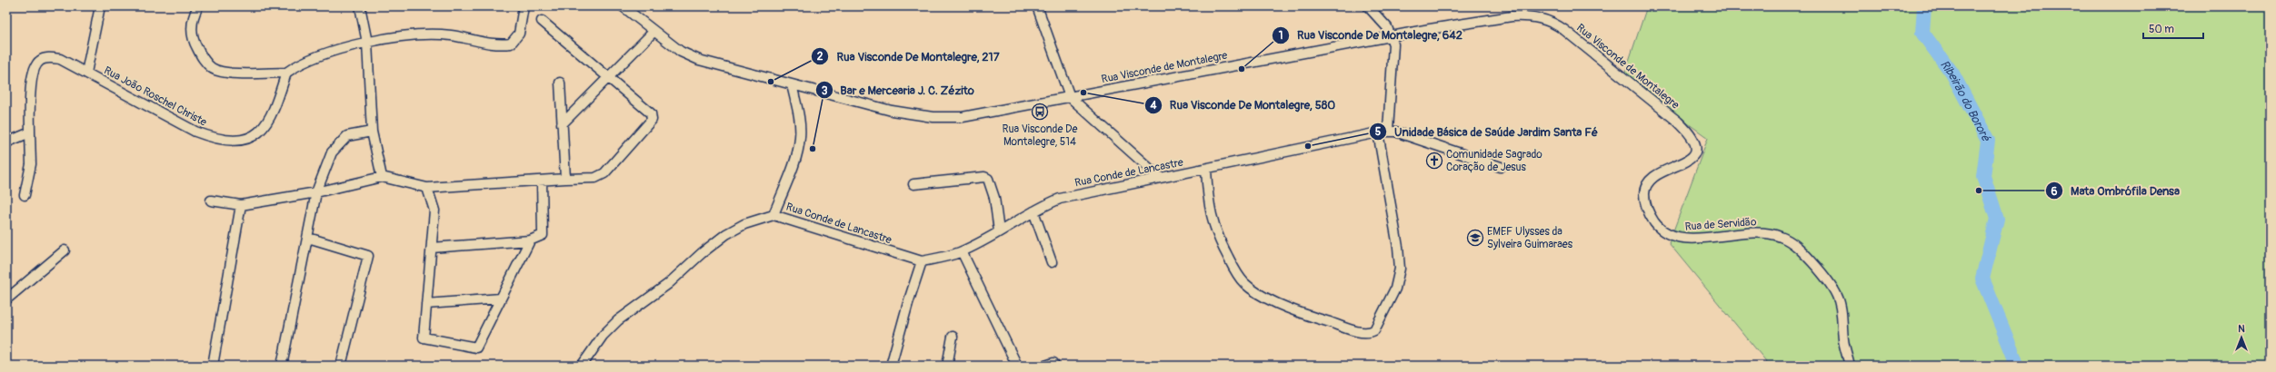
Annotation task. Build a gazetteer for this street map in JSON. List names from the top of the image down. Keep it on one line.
{"streets":{"street":["Rua Visconde de Montalegre","Rua João Roschel Christe","Rua Conde de Lancastre","Rua de Servidão"]},"crossings":[["Rua Visconde de Montalegre","Rua de Servidão"]],"water":["Ribeirão do Bororé"],"places":{"other":["Rua Visconde De Montalegre, 642","Rua Visconde De Montalegre, 217","Rua Visconde De Montalegre, 580","Unidade Básica de Saúde Jardim Santa Fé","Bar e Mercearia J. C. Zézito","Mata Ombrófila Densa"],"bus stop":["Rua Visconde De Montalegre, 514"],"church":["Comunidade Sagrado Coração de Jesus"],"school or university":["EMEF Ulysses da Sylveira Guimaraes"]},"scale_bar":"50 m","north":"top"}
